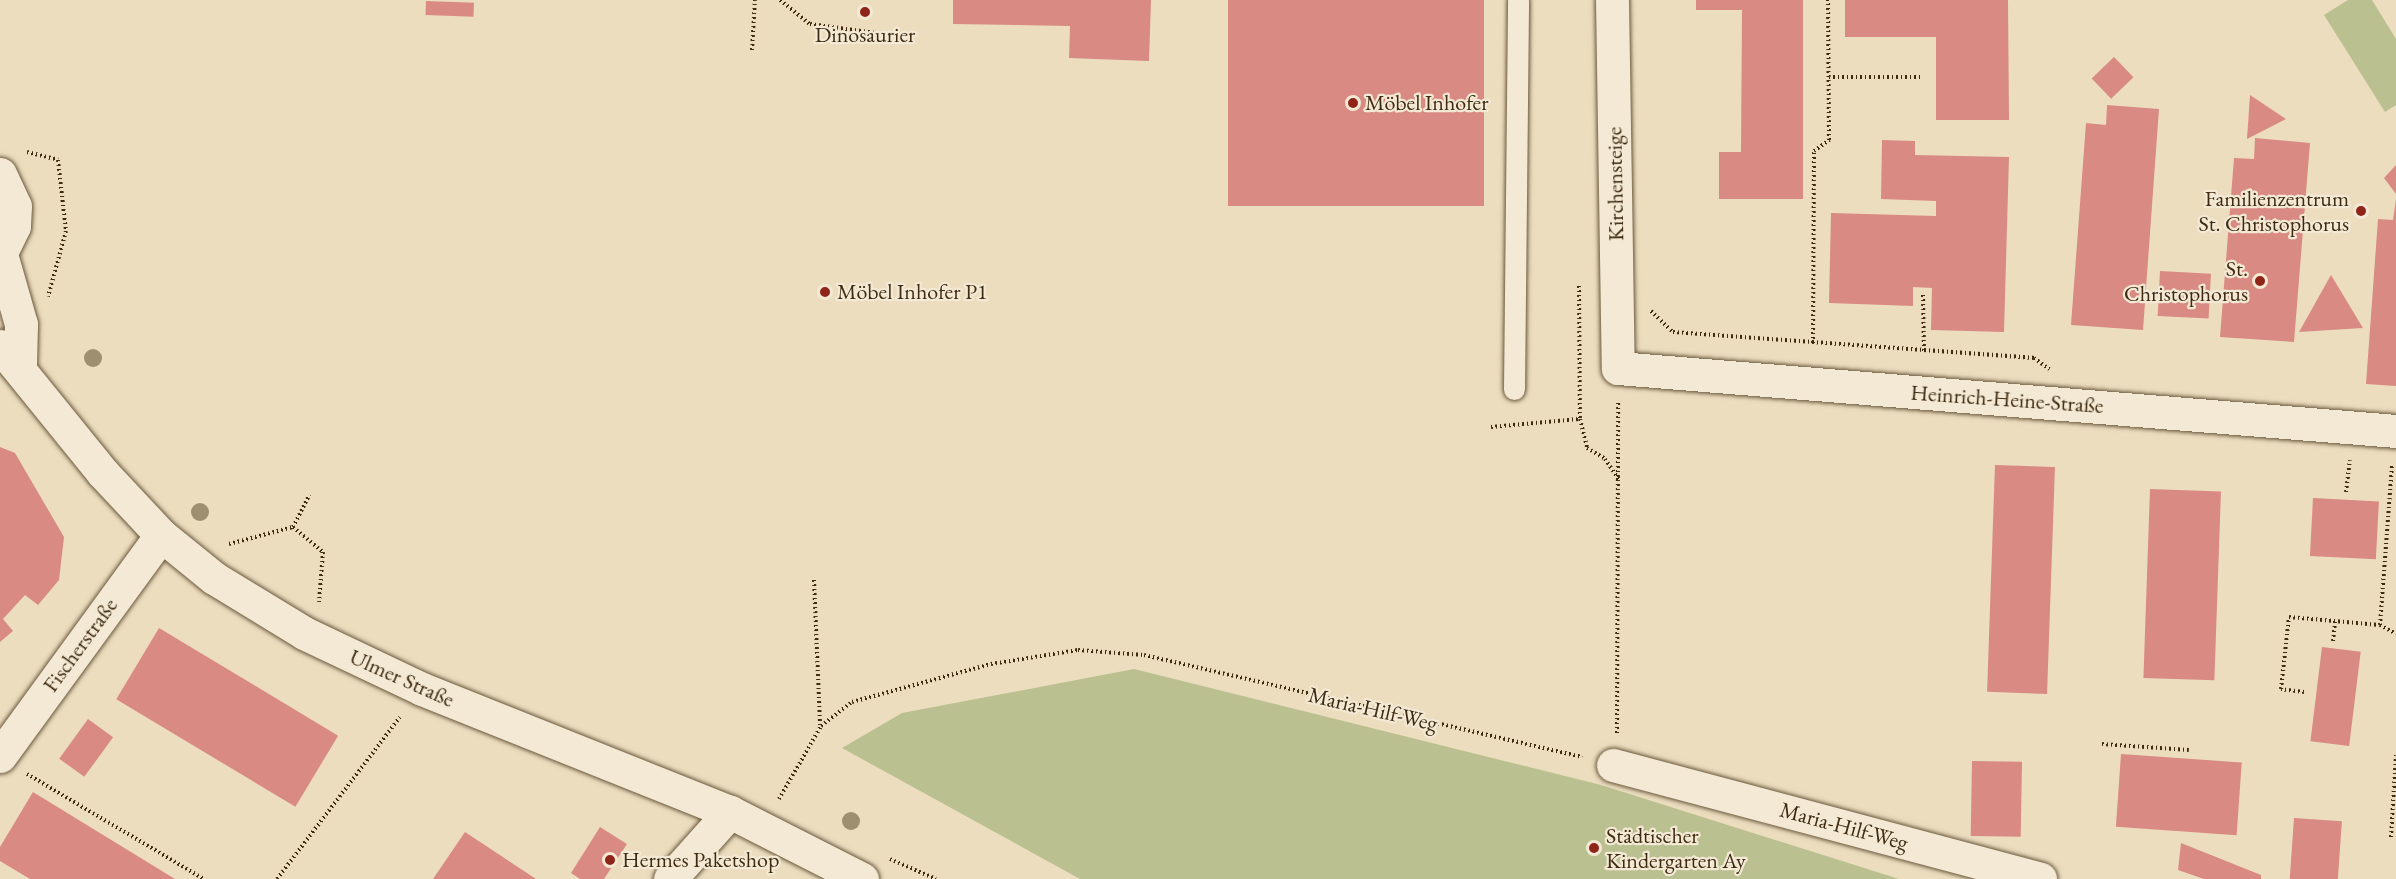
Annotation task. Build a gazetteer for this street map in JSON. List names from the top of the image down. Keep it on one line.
{"streets":{"street":["Kirchensteige","Heinrich-Heine-Straße","Fischerstraße","Ulmer Straße","Maria-Hilf-Weg"]},"crossings":[["Kirchensteige","Heinrich-Heine-Straße"],["Fischerstraße","Ulmer Straße"]],"places":["Dinosaurier","Möbel Inhofer","Familienzentrum St. Christophorus","St. Christophorus","Möbel Inhofer P1","Städtischer Kindergarten Ay","Hermes Paketshop"]}
